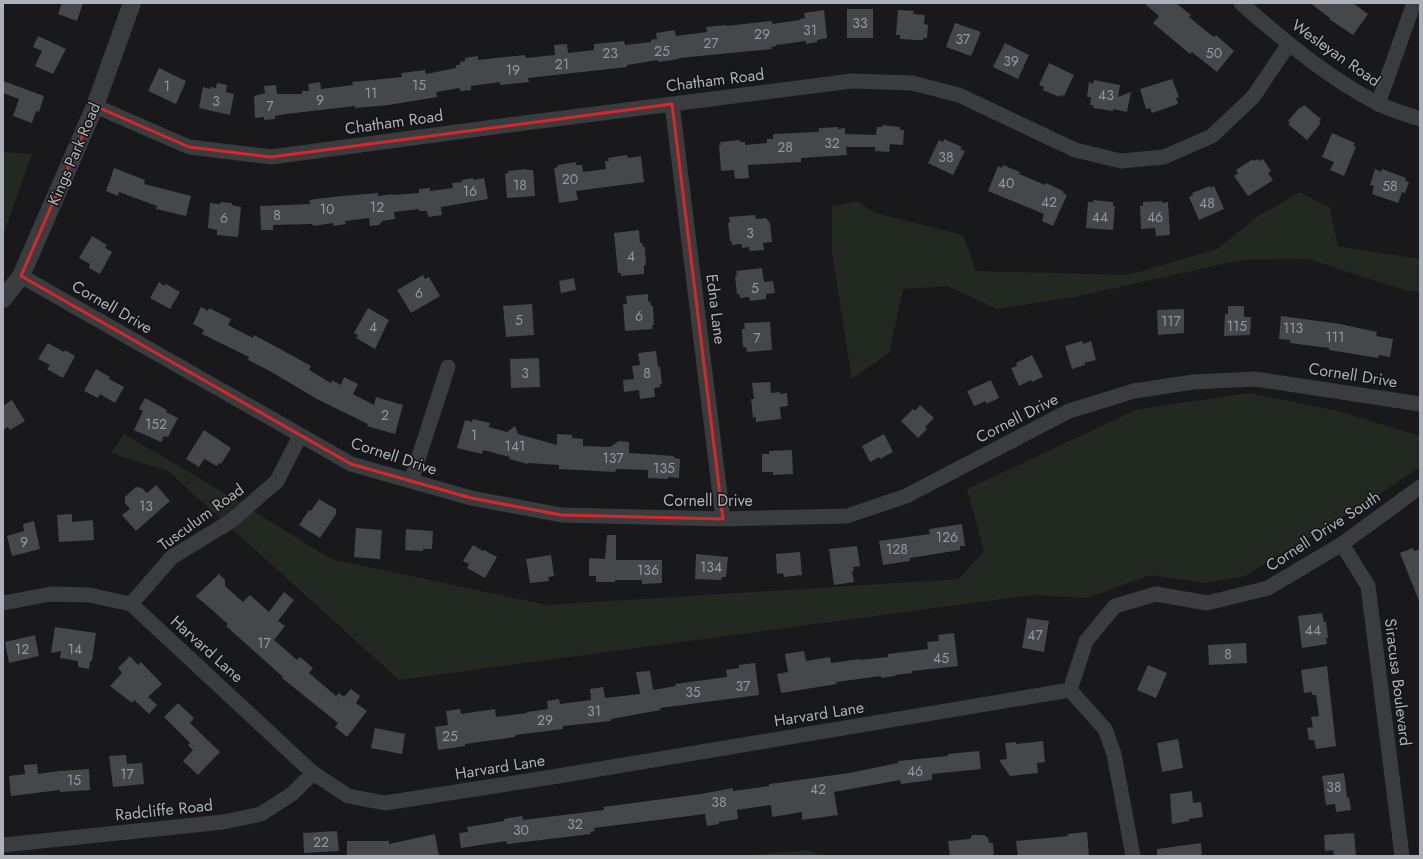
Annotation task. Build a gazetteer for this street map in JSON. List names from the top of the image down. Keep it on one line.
{"streets":{"street":["Wesleyan Road","Chatham Road","Kings Park Road","Cornell Drive","Edna Lane","Tusculum Road","Cornell Drive South","Harvard Lane","Siracusa Boulevard","Radcliffe Road"]},"crossings":[["Wesleyan Road","Chatham Road"],["Chatham Road","Kings Park Road"],["Chatham Road","Edna Lane"],["Kings Park Road","Cornell Drive"],["Cornell Drive","Edna Lane"],["Cornell Drive","Tusculum Road"],["Tusculum Road","Harvard Lane"],["Cornell Drive South","Harvard Lane"],["Cornell Drive South","Siracusa Boulevard"],["Harvard Lane","Radcliffe Road"]],"house_numbers":["33","31","29","37","27","25","23","50","39","21","19","15","1","11","43","9","3","7","32","28","38","20","40","18","58","16","42","48","12","10","8","44","46","6","3","4","5","6","6","5","117","115","4","113","111","7","3","8","2","152","1","141","137","135","13","126","9","128","134","136","44","47","17","12","14","8","45","37","35","31","29","25","46","17","15","38","42","38","32","30","22"]}
